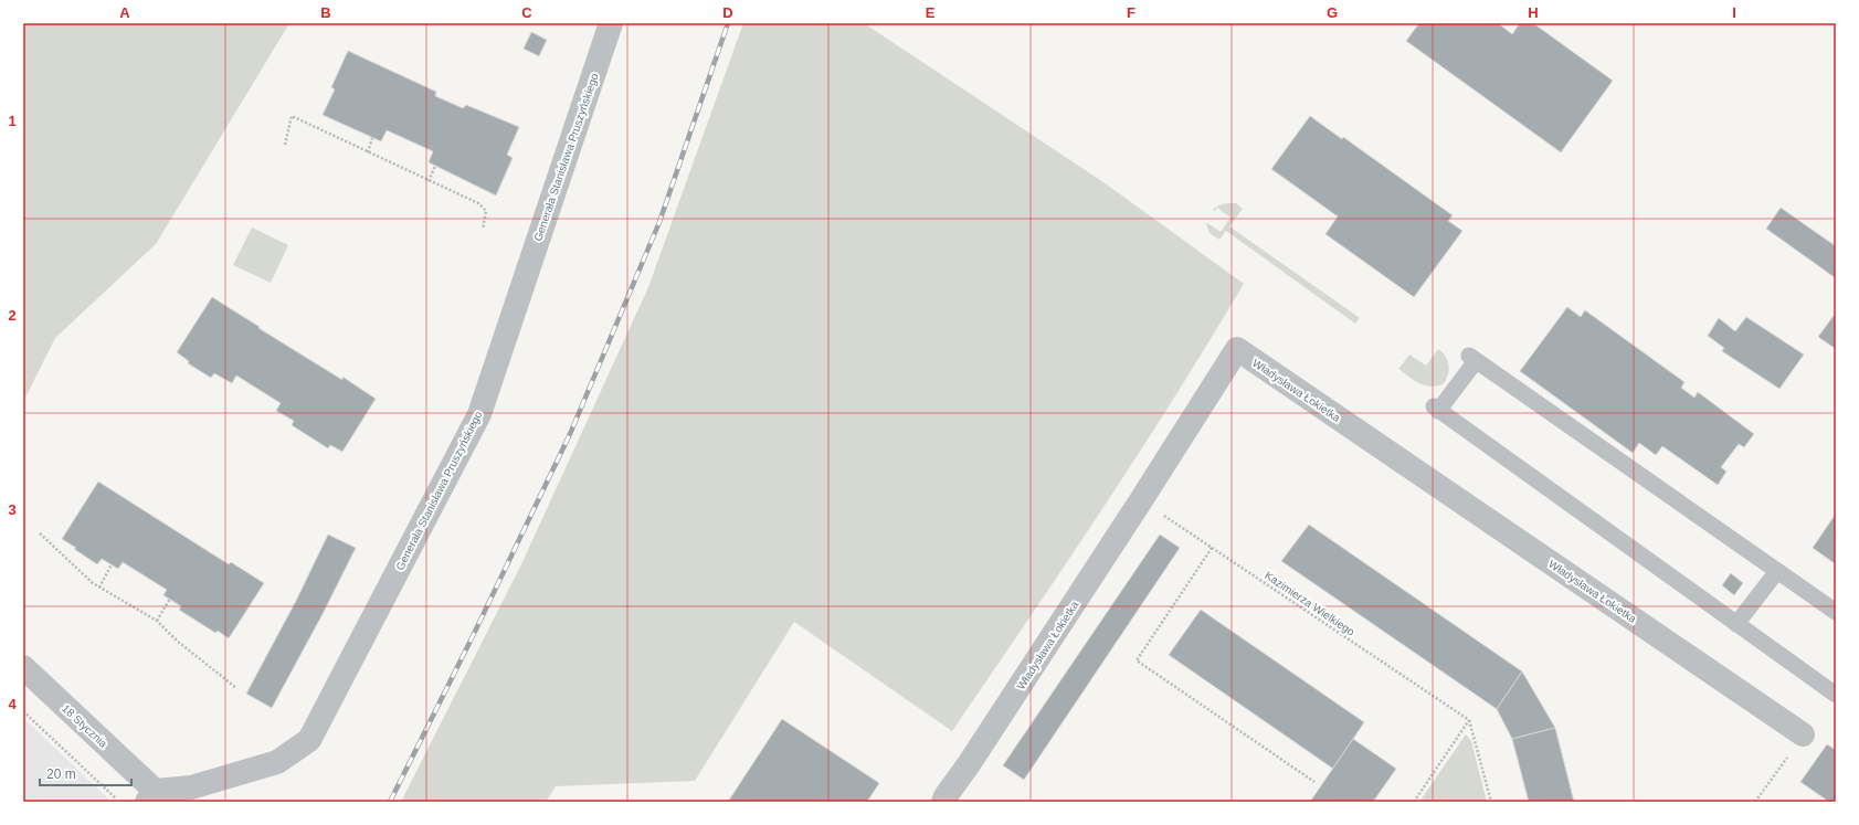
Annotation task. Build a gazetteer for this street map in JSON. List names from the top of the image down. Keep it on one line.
{"streets":{"street":["Generała Stanisława Pruszyńskiego","Władysława Łokietka","18 Stycznia"],"path":["Kazimierza Wielkiego"]},"crossings":[["Generała Stanisława Pruszyńskiego","18 Stycznia"],["Władysława Łokietka","Kazimierza Wielkiego"]],"scale_bar":"20 m","grid":{"columns":["A","B","C","D","E","F","G","H","I"],"rows":["1","2","3","4"]}}
